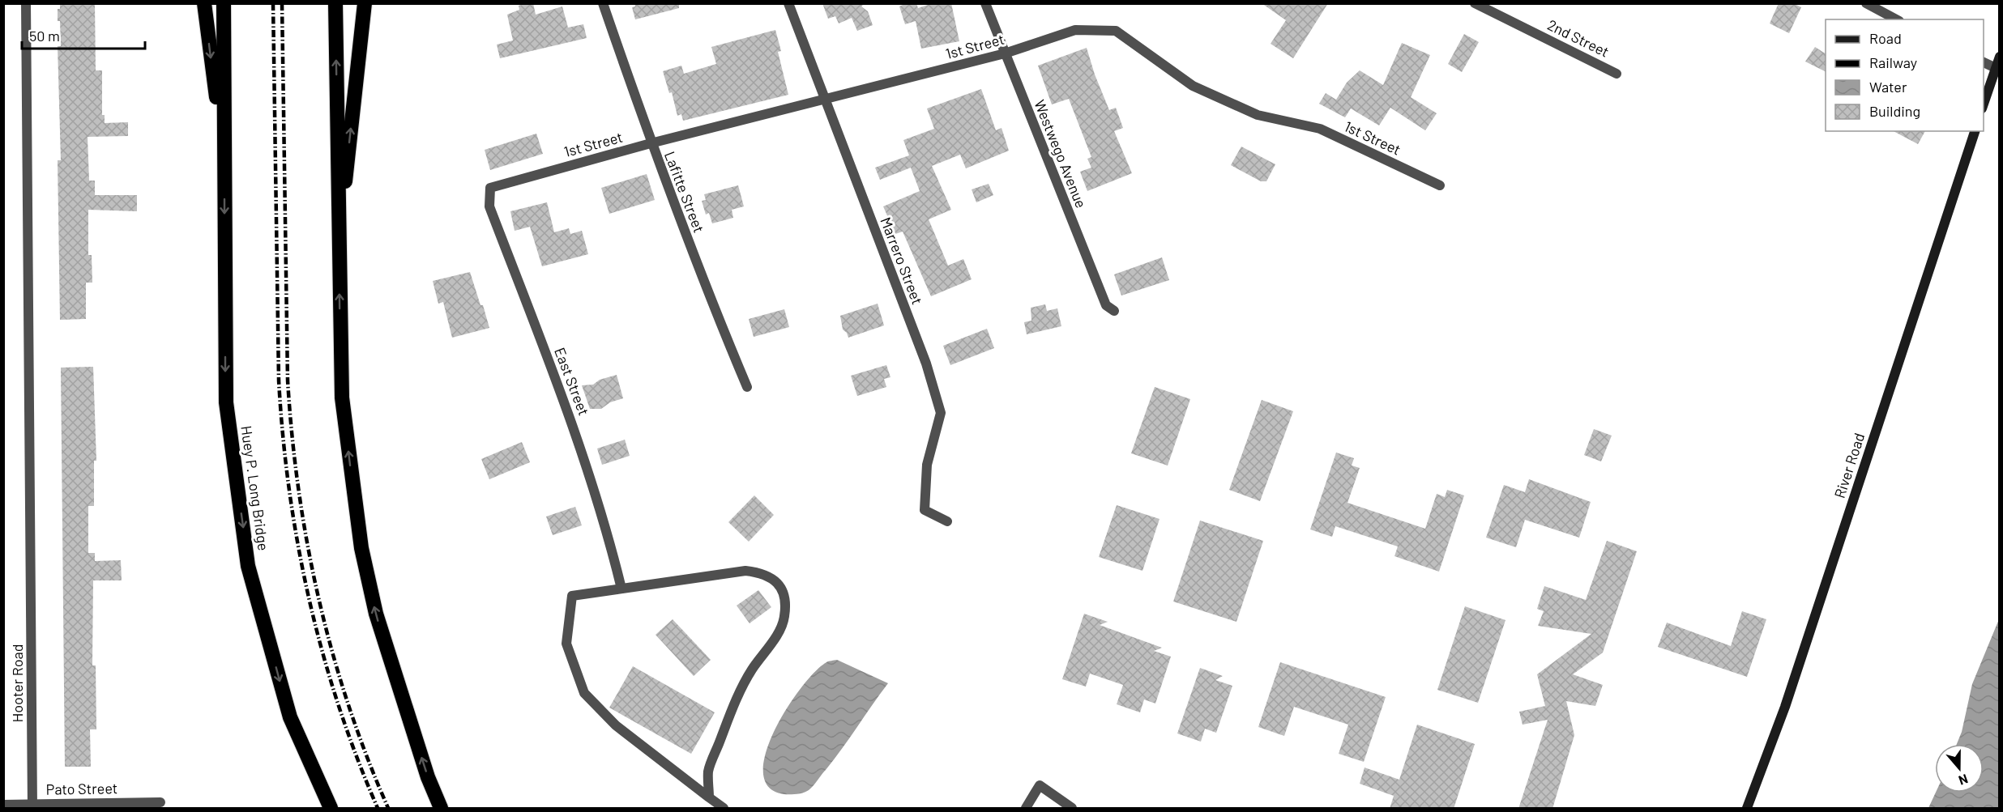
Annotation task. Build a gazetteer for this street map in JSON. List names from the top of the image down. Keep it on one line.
{"streets":{"highway":["Huey P. Long Bridge"],"street":["2nd Street","1st Street","Westwego Avenue","Lafitte Street","Marrero Street","East Street","River Road","Hooter Road","Pato Street"]},"crossings":[["1st Street","Westwego Avenue"],["1st Street","Lafitte Street"],["1st Street","Marrero Street"],["1st Street","East Street"],["Hooter Road","Pato Street"]],"legend":["Road","Railway","Water","Building"],"scale_bar":"50 m","north":"bottom"}
